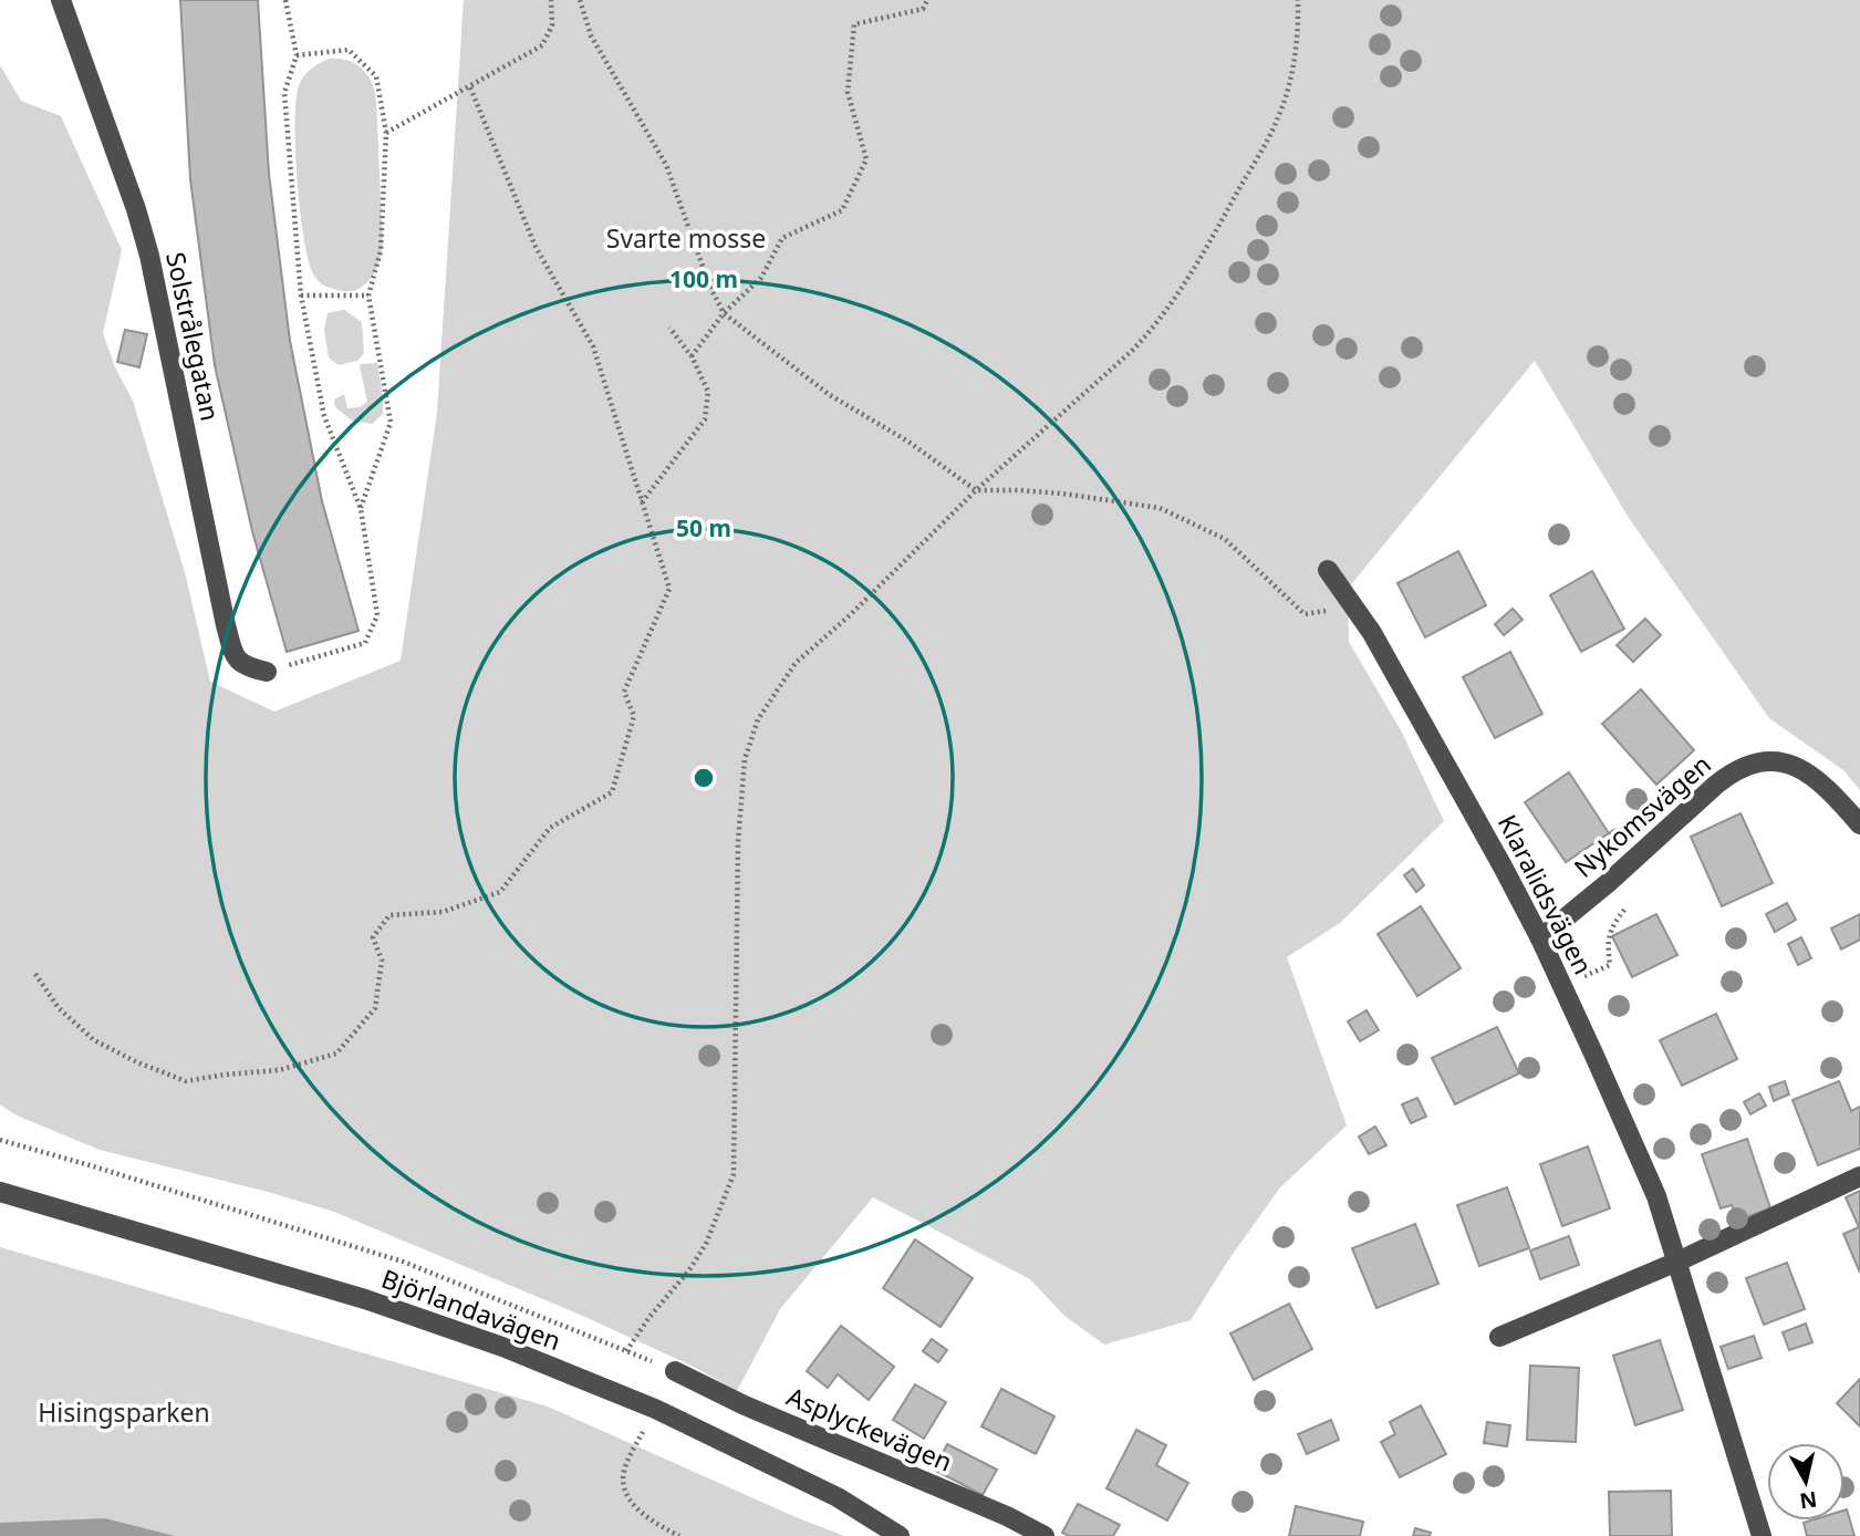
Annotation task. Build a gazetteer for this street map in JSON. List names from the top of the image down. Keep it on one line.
{"streets":{"street":["Solstrålegatan","Nykomsvägen","Klaralidsvägen","Björlandavägen","Asplyckevägen"]},"crossings":[["Nykomsvägen","Klaralidsvägen"]],"parks":["Svarte mosse","Hisingsparken"],"north":"bottom","rings":["100 m","50 m"]}
